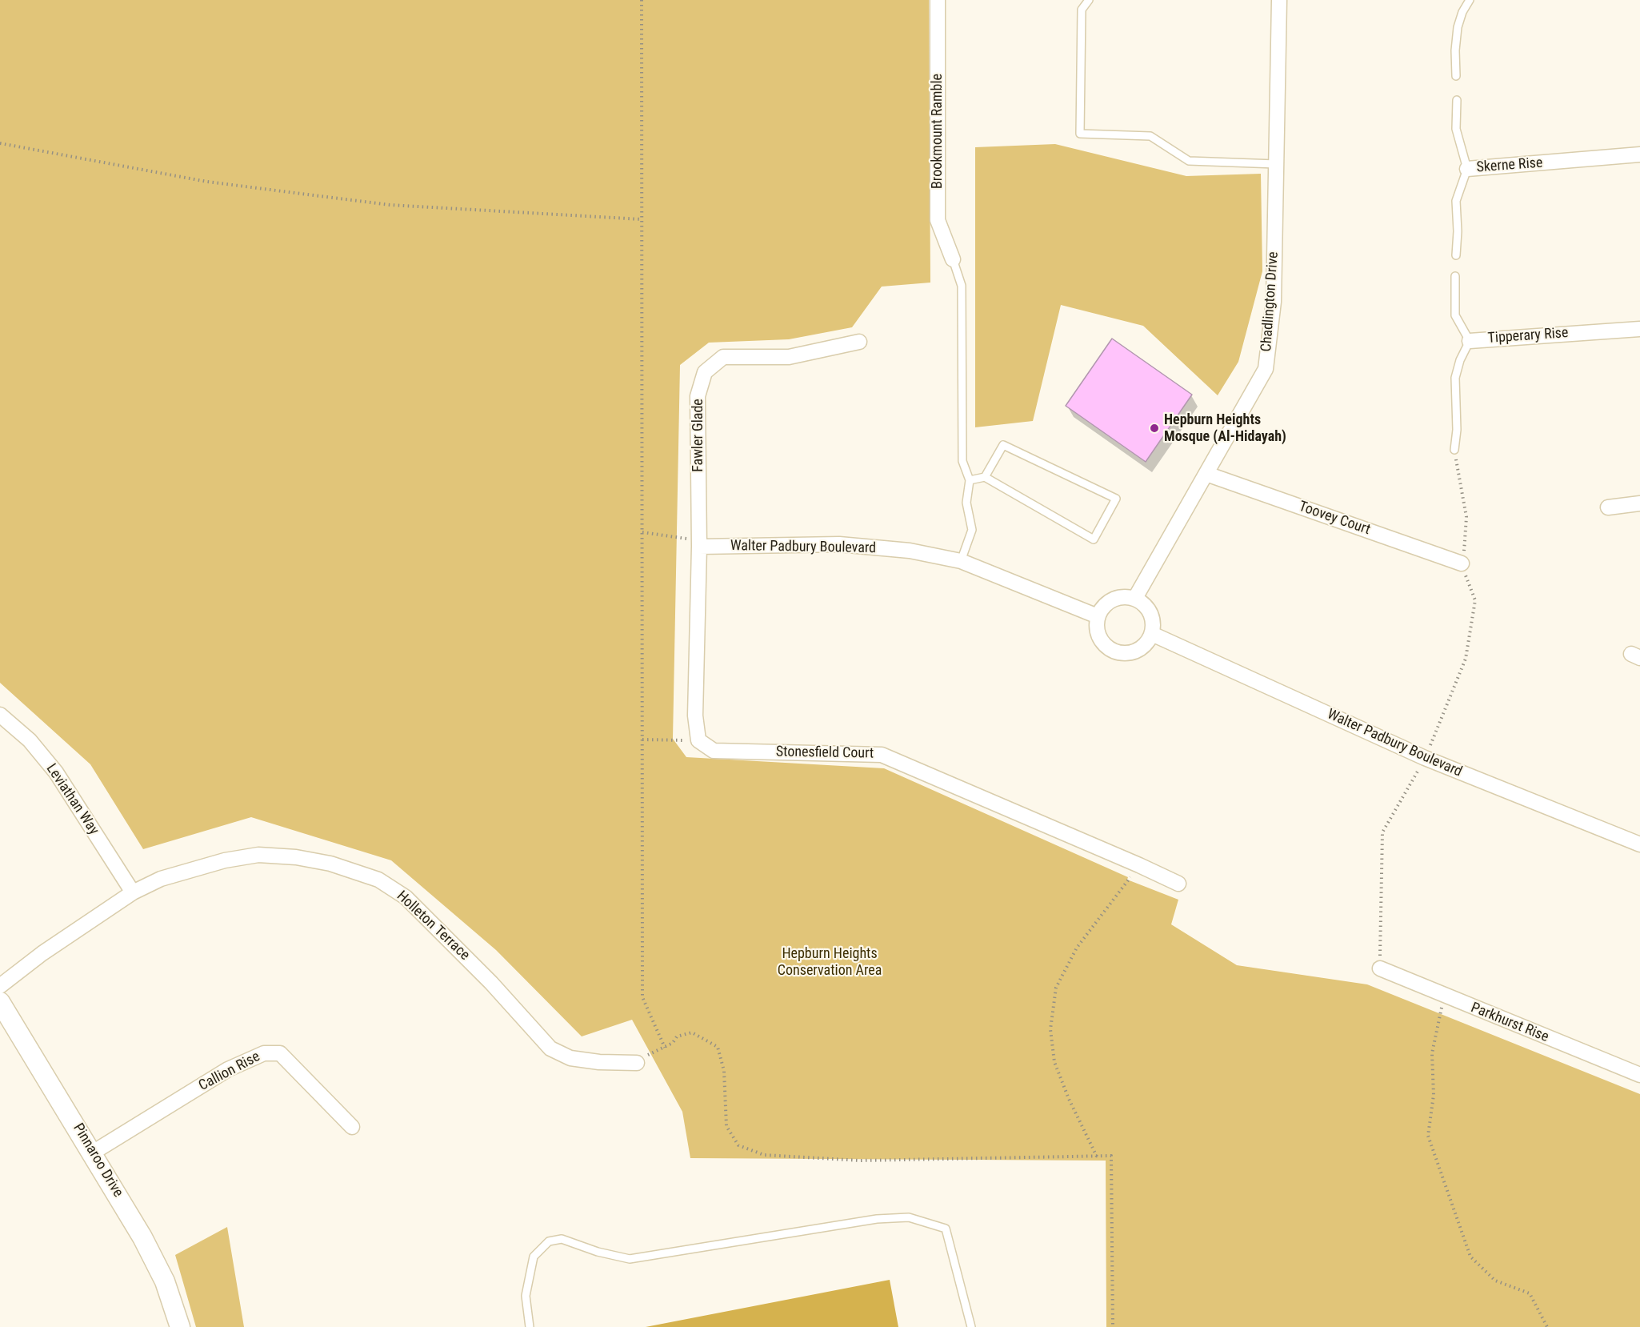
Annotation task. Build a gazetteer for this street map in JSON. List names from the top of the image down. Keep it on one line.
{"streets":{"street":["Brookmount Ramble","Skerne Rise","Chadlington Drive","Tipperary Rise","Fawler Glade","Toovey Court","Walter Padbury Boulevard","Stonesfield Court","Leviathan Way","Holleton Terrace","Parkhurst Rise","Callion Rise","Pinnaroo Drive"]},"crossings":[["Chadlington Drive","Toovey Court"],["Chadlington Drive","Walter Padbury Boulevard"],["Fawler Glade","Walter Padbury Boulevard"],["Leviathan Way","Holleton Terrace"],["Callion Rise","Pinnaroo Drive"]],"parks":["Hepburn Heights Conservation Area"],"places":["Hepburn Heights Mosque (Al-Hidayah)"]}
